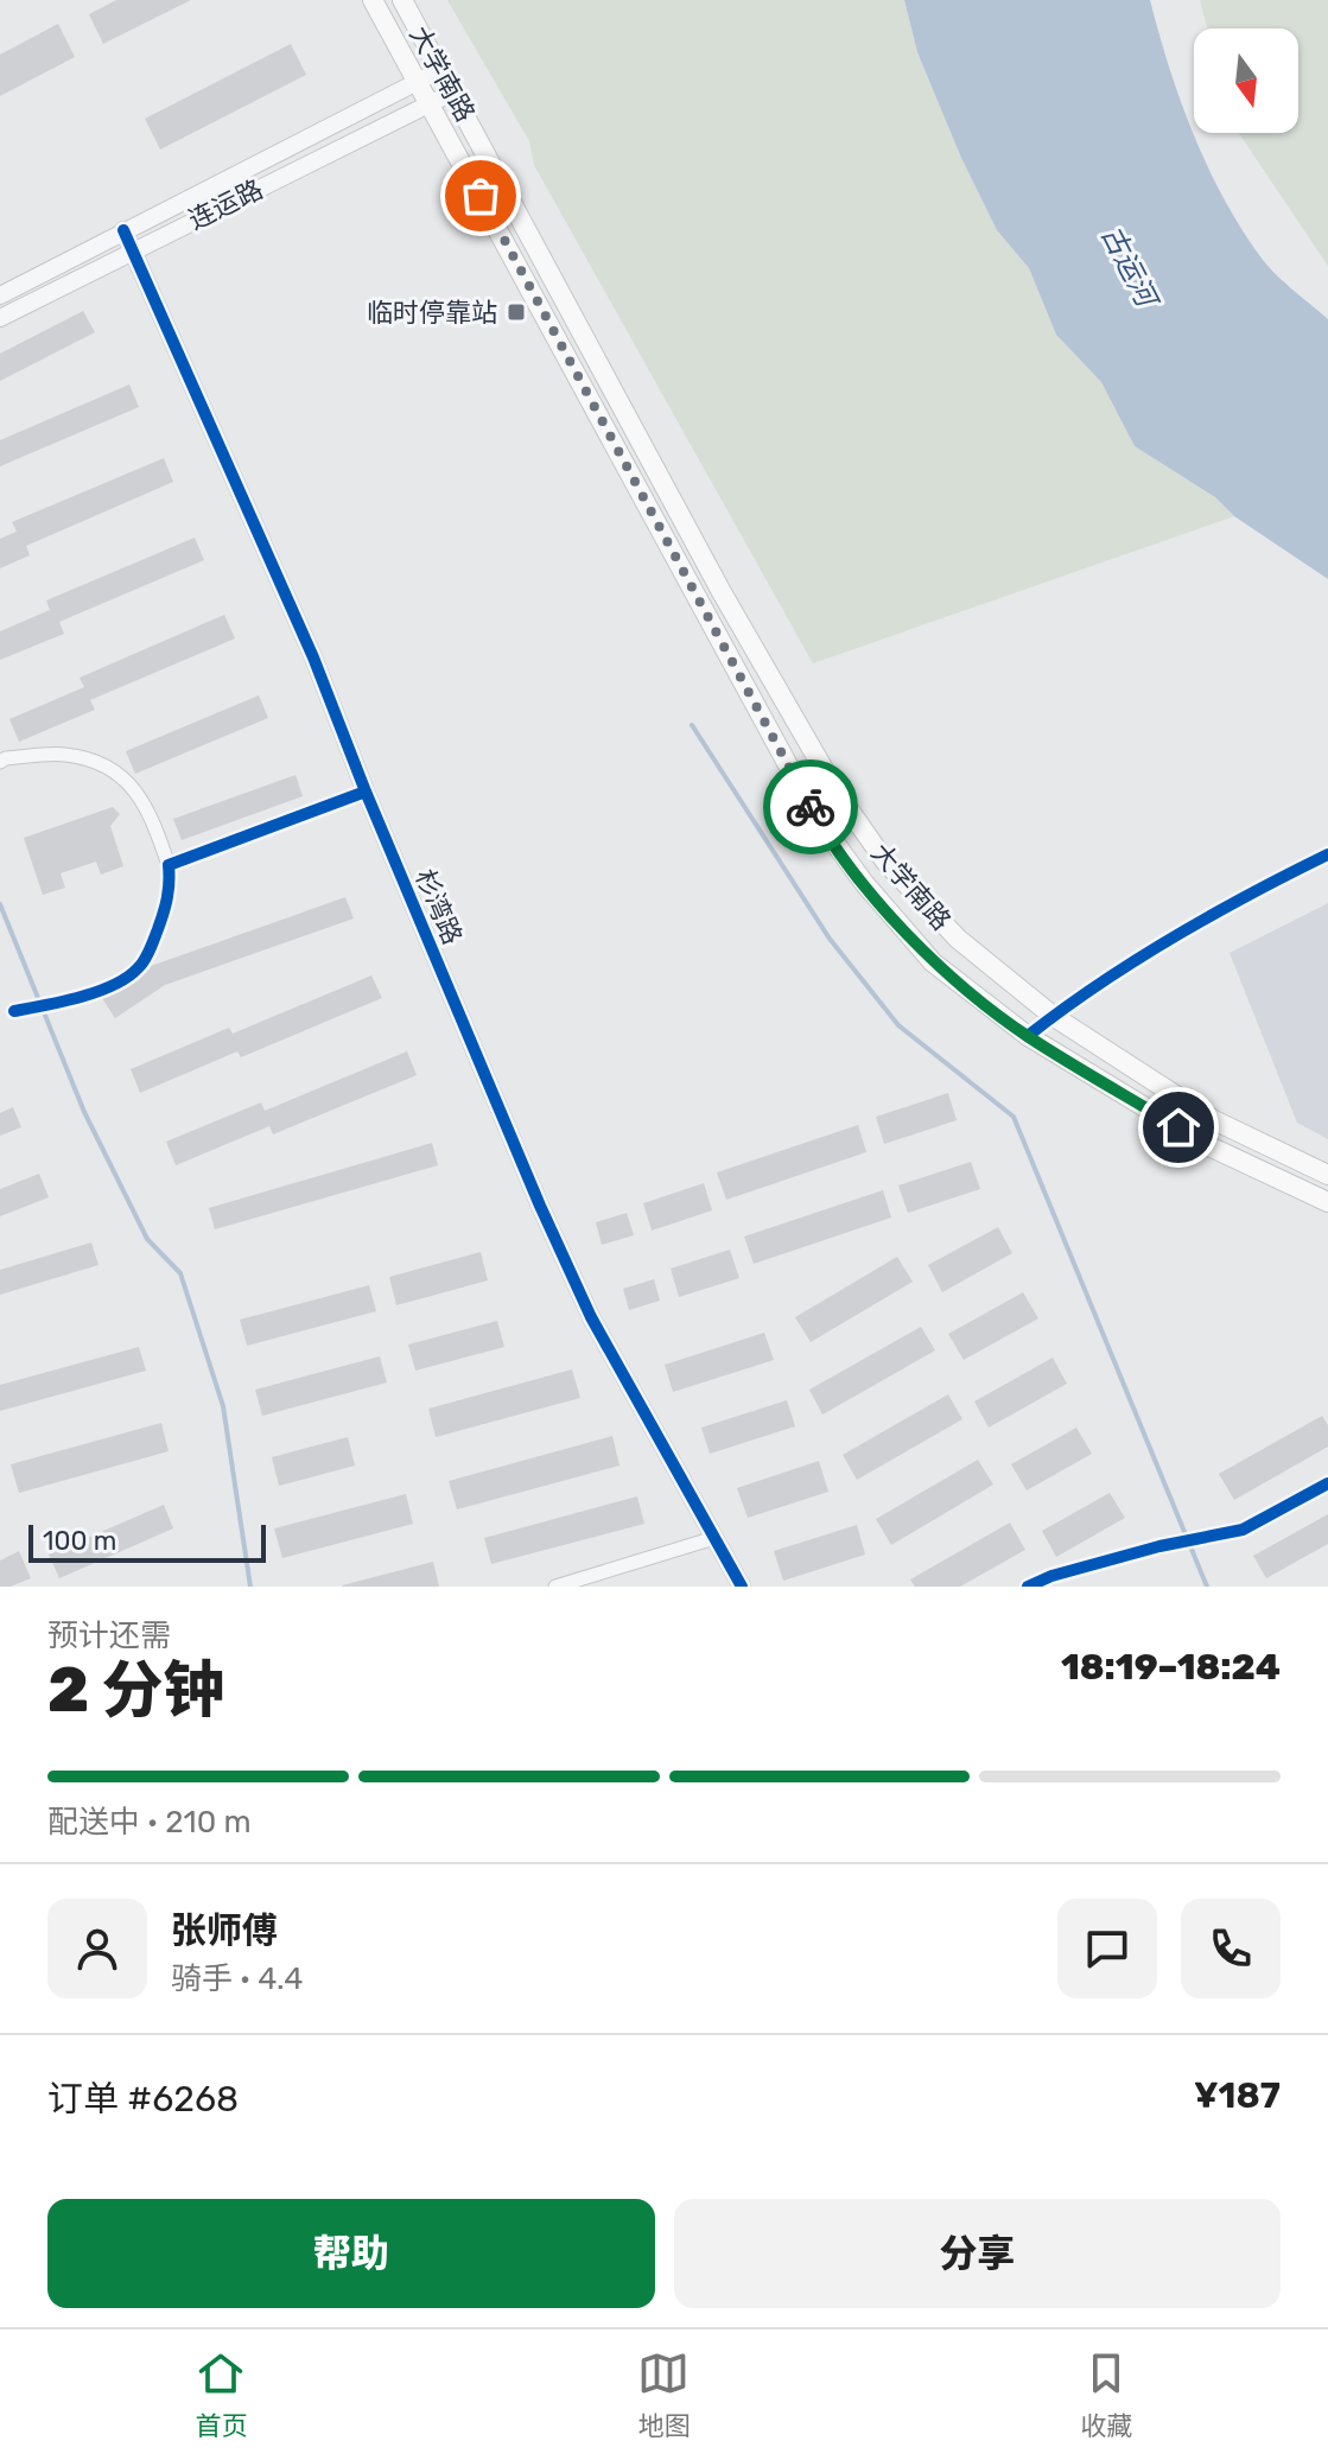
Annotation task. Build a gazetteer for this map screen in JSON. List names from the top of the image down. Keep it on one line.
{"streets":{"main road":["大学南路"],"street":["连运路","杉湾路"]},"crossings":[["大学南路","连运路"],["连运路","杉湾路"]],"water":["古运河"],"places":{"transit":["临时停靠站"]},"scale_bar":"100 m","north":"bottom","page":{"scale":"100 m","heading":["2 分钟","预计还需","18:19–18:24"],"panel":["张师傅","骑手 · 4.4","订单 #6268","¥187"],"bar":"配送中 · 210 m","buttons":["帮助","分享"],"tabs":["首页","地图","收藏"]}}
